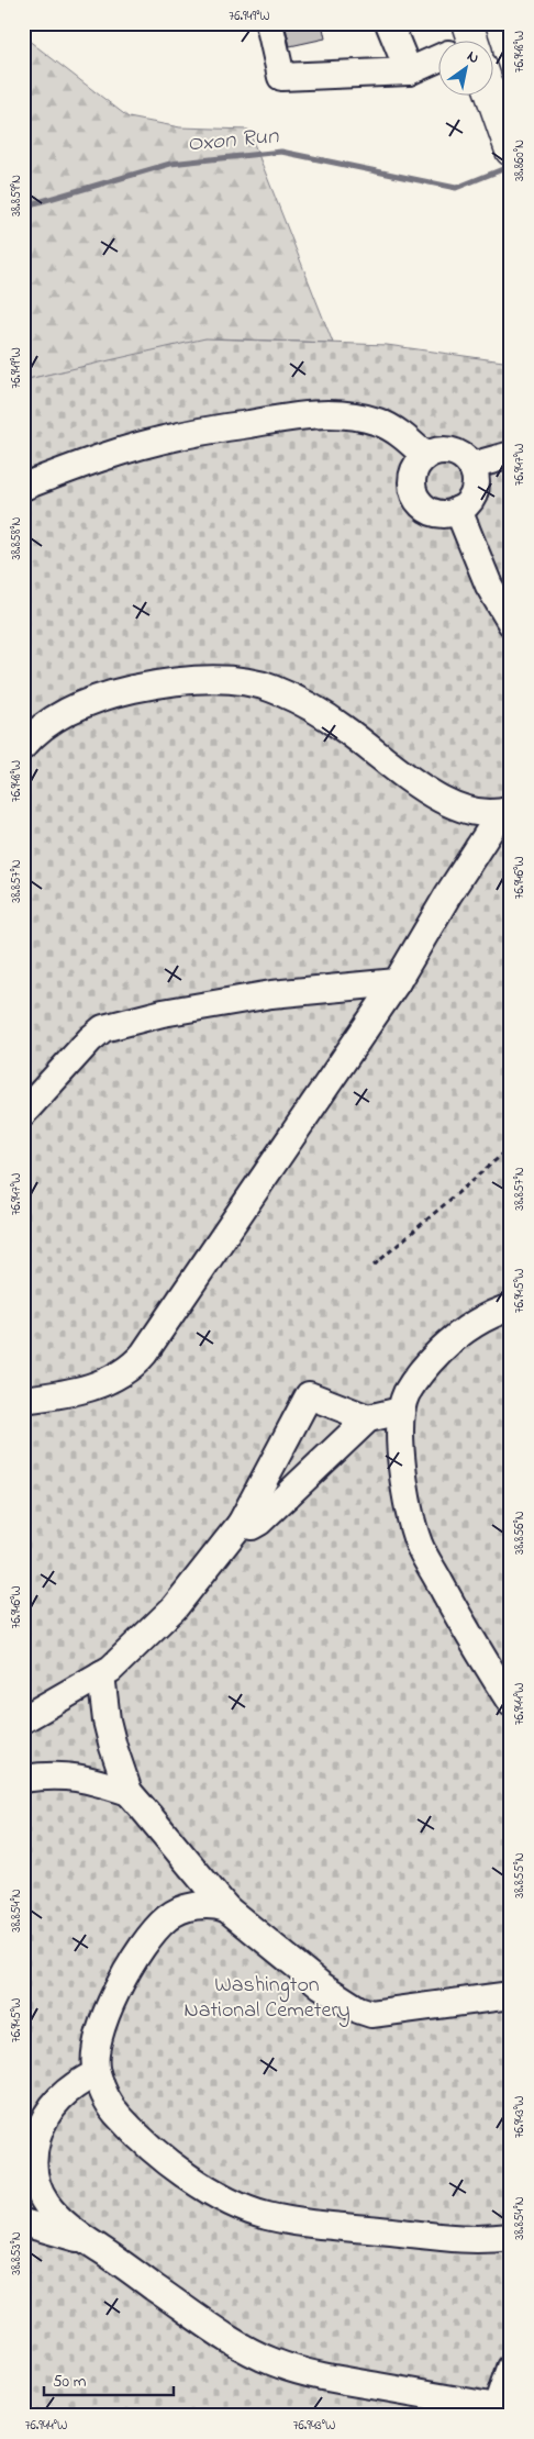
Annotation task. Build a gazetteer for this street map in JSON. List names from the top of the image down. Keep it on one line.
{"water":["Oxon Run"],"parks":["Washington National Cemetery"],"scale_bar":"50 m","north":"top right","coordinates":["76.949°W","76.948°W","38.860°N","38.859°N","76.947°W","38.858°N","76.946°W","38.857°N","76.945°W","38.856°N","76.944°W","38.855°N","38.854°N","76.943°W","38.853°N"]}
